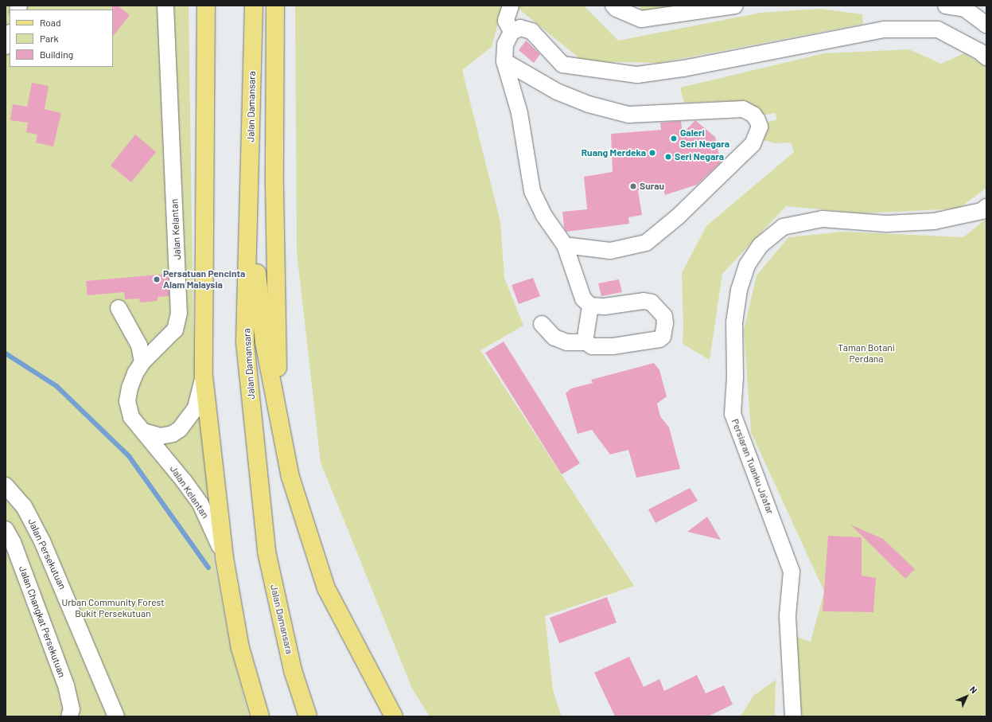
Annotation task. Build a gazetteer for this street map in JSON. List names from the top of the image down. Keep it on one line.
{"streets":{"main road":["Jalan Damansara"],"street":["Jalan Kelantan","Persiaran Tuanku Ja'afar","Jalan Persekutuan","Jalan Changkat Persekutuan"]},"parks":["Taman Botani Perdana","Urban Community Forest Bukit Persekutuan"],"places":["Galeri Seri Negara","Ruang Merdeka","Seri Negara","Surau","Persatuan Pencinta Alam Malaysia"],"legend":["Road","Park","Building"],"north":"top right"}
